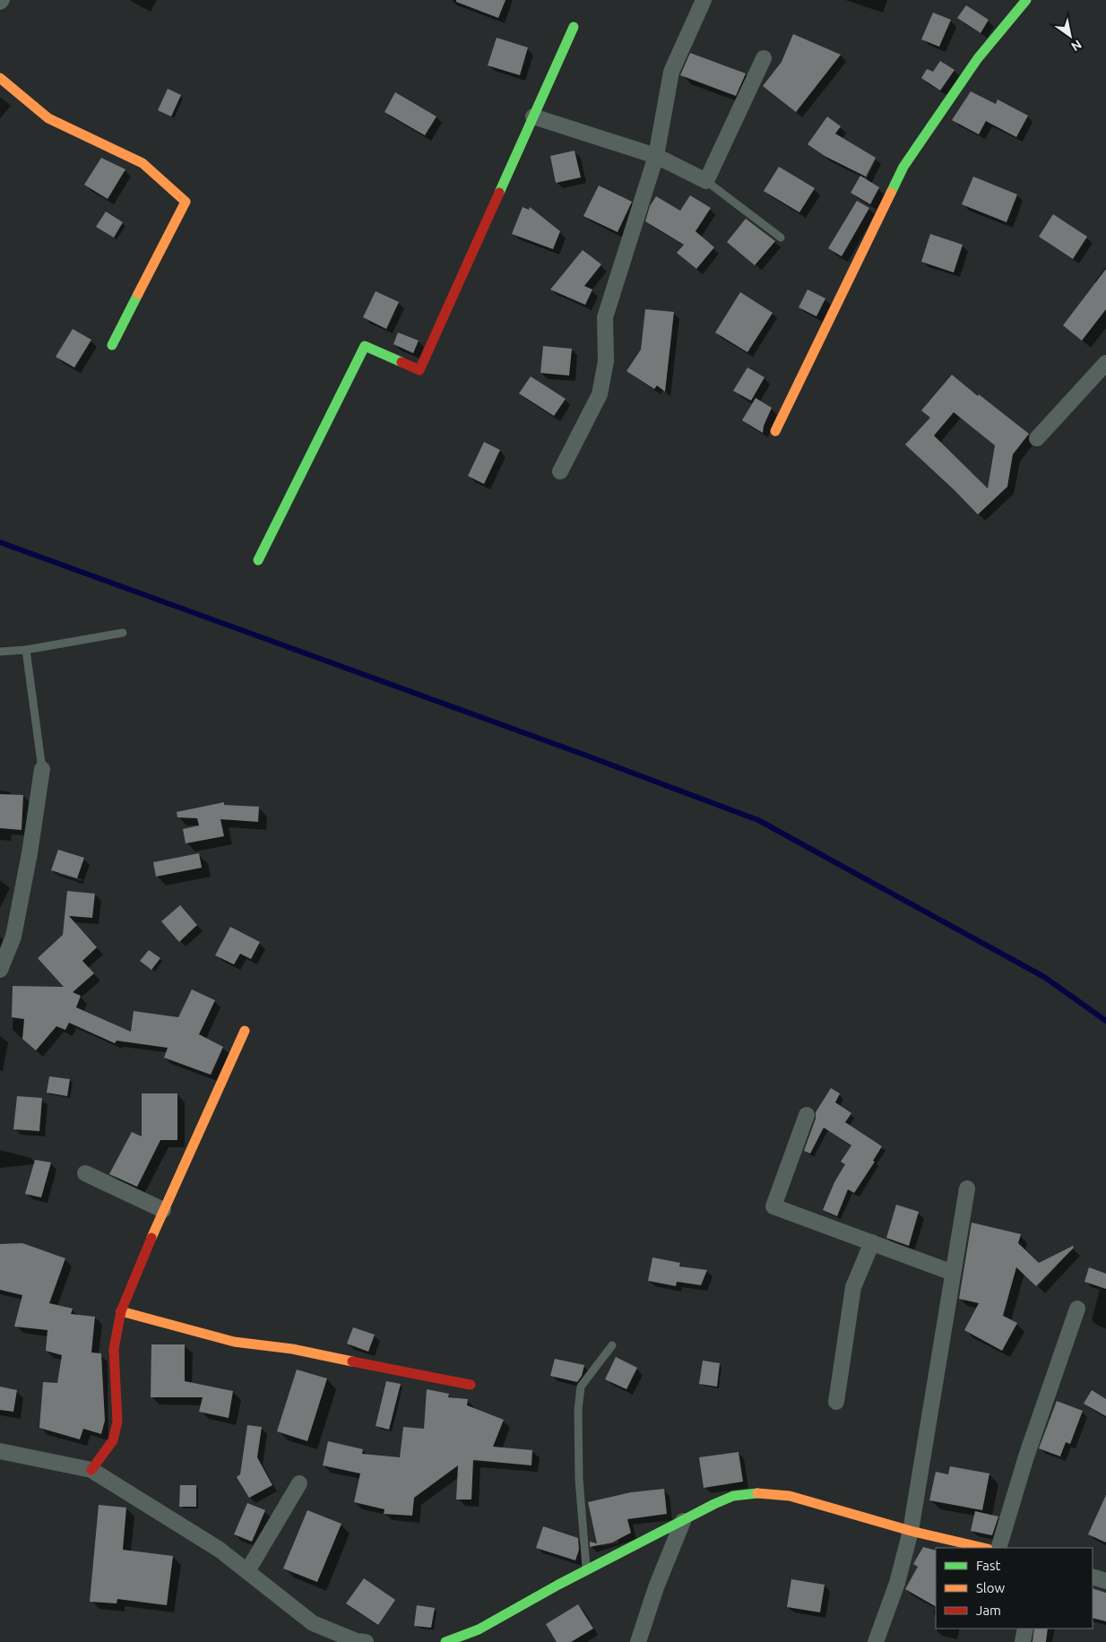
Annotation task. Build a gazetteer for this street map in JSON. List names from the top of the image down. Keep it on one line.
{"legend":["Fast","Slow","Jam"],"north":"bottom right"}
